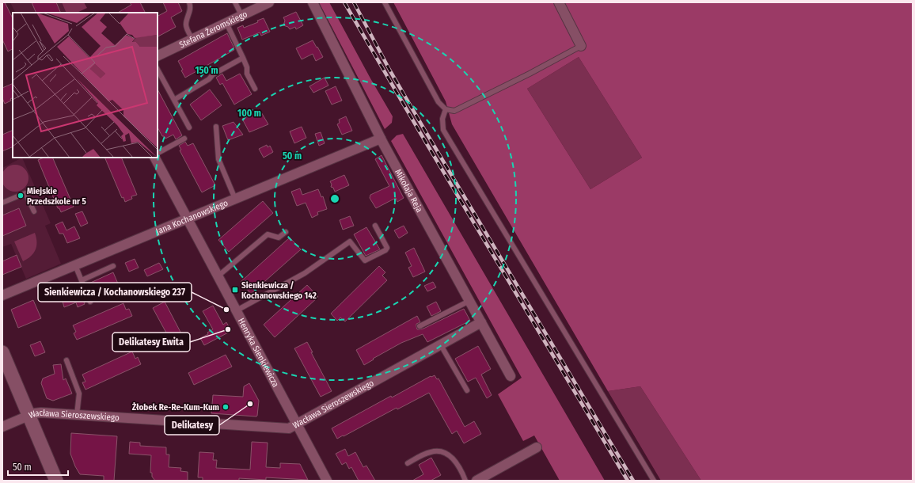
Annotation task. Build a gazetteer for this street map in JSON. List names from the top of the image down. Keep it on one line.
{"streets":{"street":["Stefana Żeromskiego","Mikołaja Reja","Jana Kochanowskiego","Henryka Sienkiewicza","Wacława Sieroszewskiego"]},"crossings":[["Mikołaja Reja","Jana Kochanowskiego"],["Mikołaja Reja","Wacława Sieroszewskiego"],["Jana Kochanowskiego","Henryka Sienkiewicza"],["Henryka Sienkiewicza","Wacława Sieroszewskiego"]],"places":{"other":["Miejskie Przedszkole nr 5","Sienkiewicza / Kochanowskiego 237","Delikatesy Ewita","Delikatesy","Żłobek Re-Re-Kum-Kum"],"transit":["Sienkiewicza / Kochanowskiego 142"]},"scale_bar":"50 m","rings":["150 m","100 m","50 m"]}
